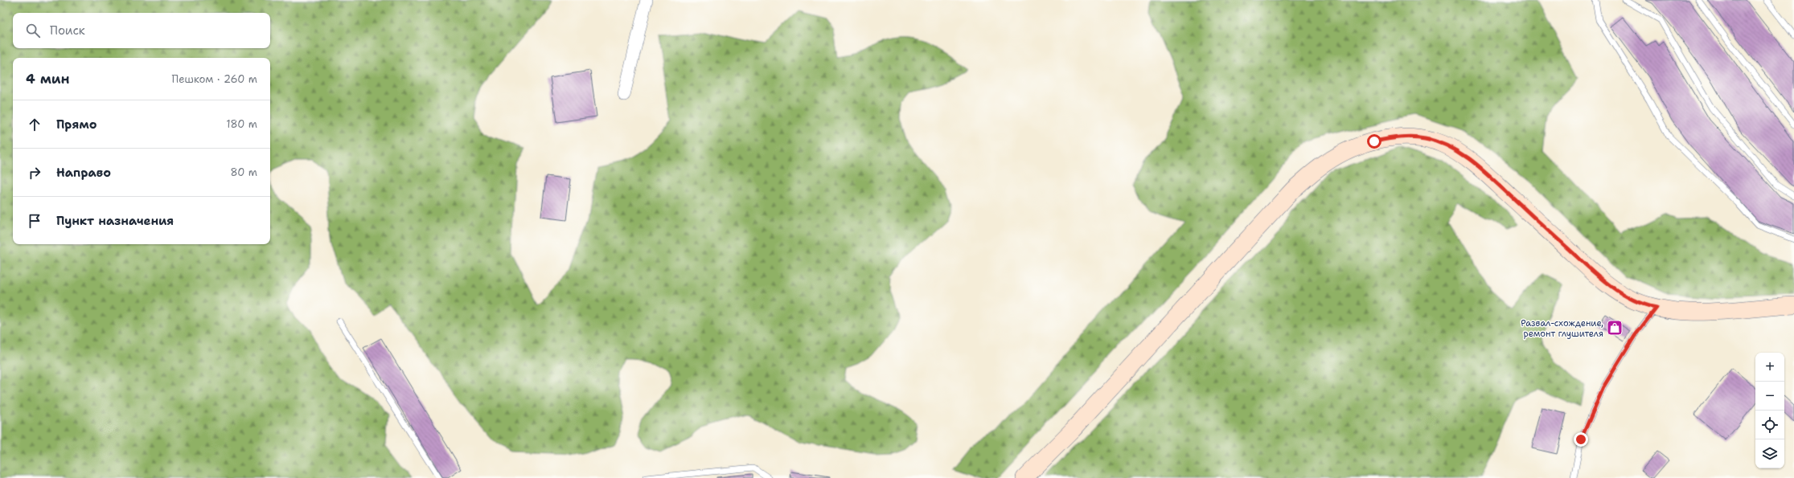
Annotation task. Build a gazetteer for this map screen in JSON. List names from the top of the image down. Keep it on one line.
{"places":{"shop":["Развал-схождение, ремонт глушителя"]},"page":{"search":"Поиск","heading":["4 мин","Пешком · 260 m"],"list":[["Прямо","180 m"],["Направо","80 m"],"Пункт назначения"],"map_buttons":["+","−"]}}
